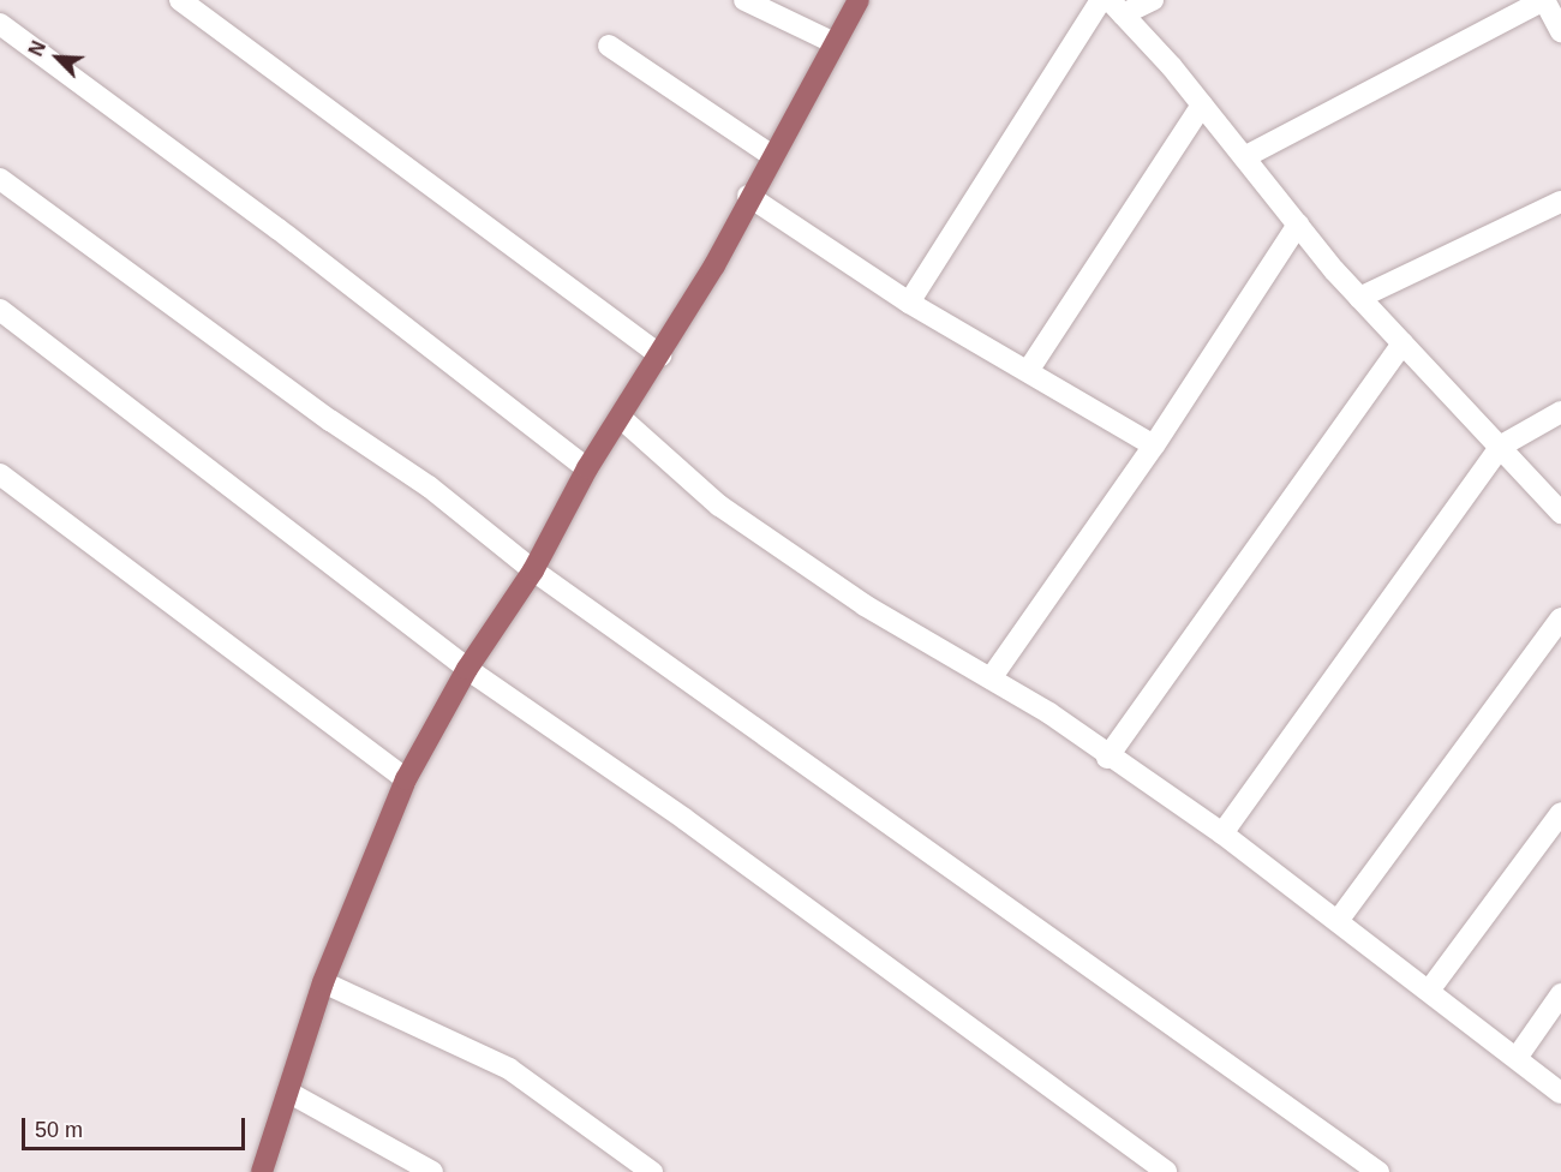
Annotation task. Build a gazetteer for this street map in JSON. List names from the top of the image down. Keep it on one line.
{"scale_bar":"50 m","north":"top left"}
